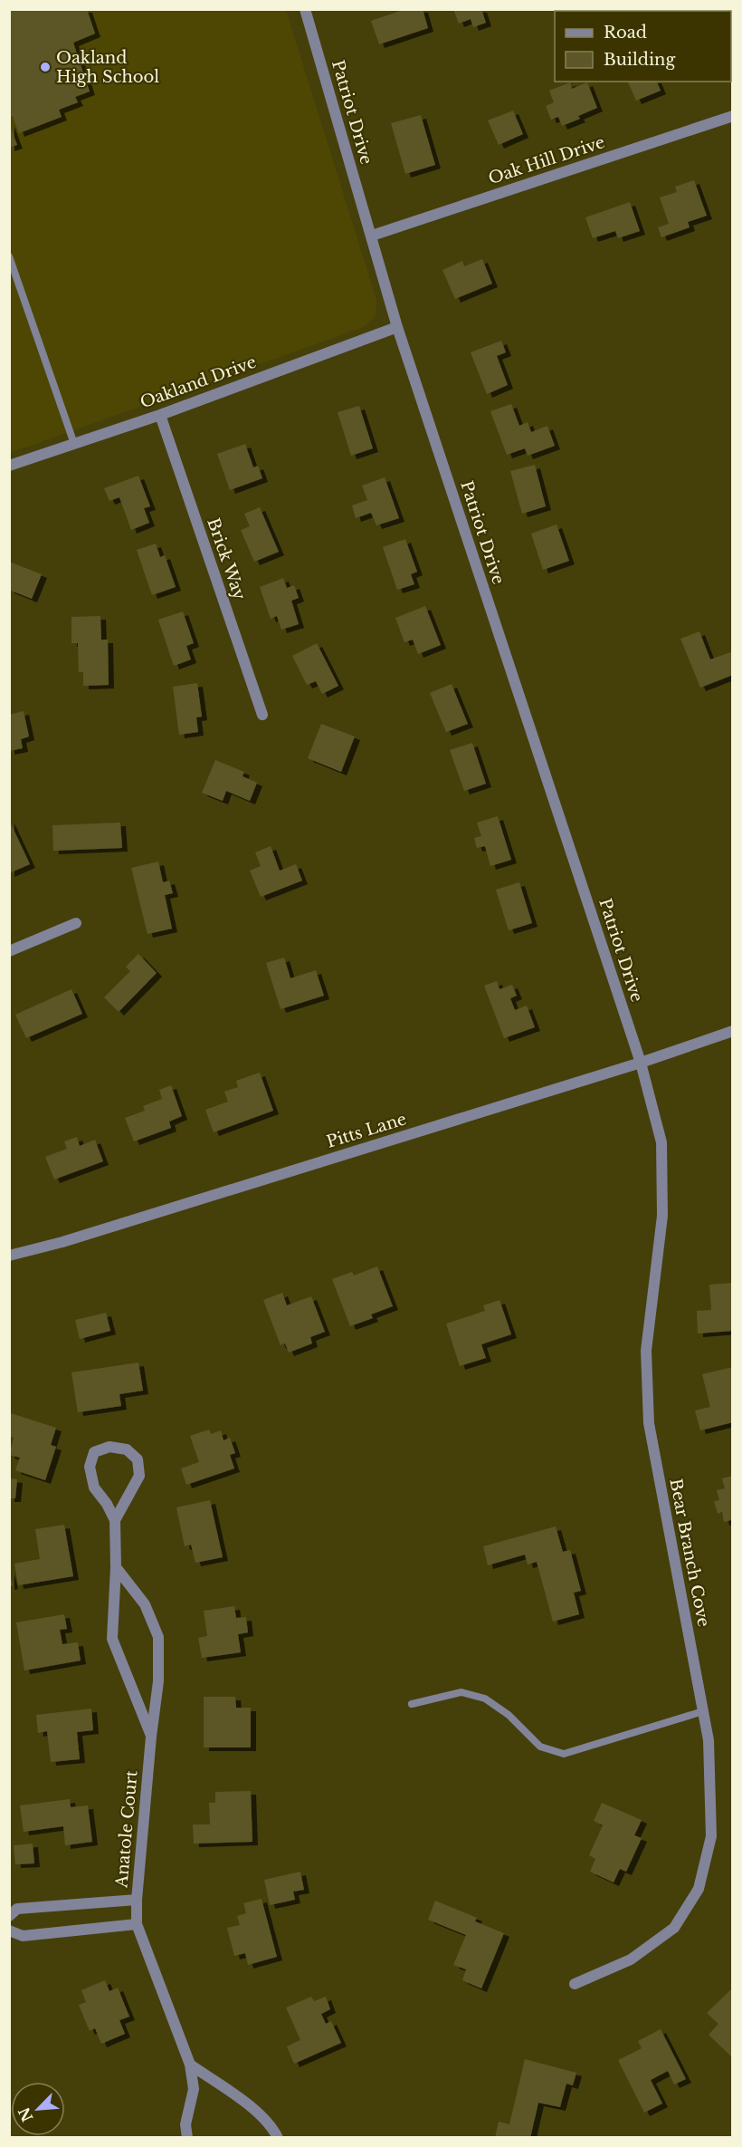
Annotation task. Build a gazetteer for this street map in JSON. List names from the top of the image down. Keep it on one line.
{"streets":{"street":["Patriot Drive","Oak Hill Drive","Oakland Drive","Brick Way","Pitts Lane","Bear Branch Cove","Anatole Court"]},"crossings":[["Patriot Drive","Oak Hill Drive"],["Patriot Drive","Oakland Drive"],["Patriot Drive","Pitts Lane"],["Patriot Drive","Bear Branch Cove"],["Oakland Drive","Brick Way"],["Pitts Lane","Bear Branch Cove"]],"places":["Oakland High School"],"legend":["Road","Building"],"north":"bottom left"}
